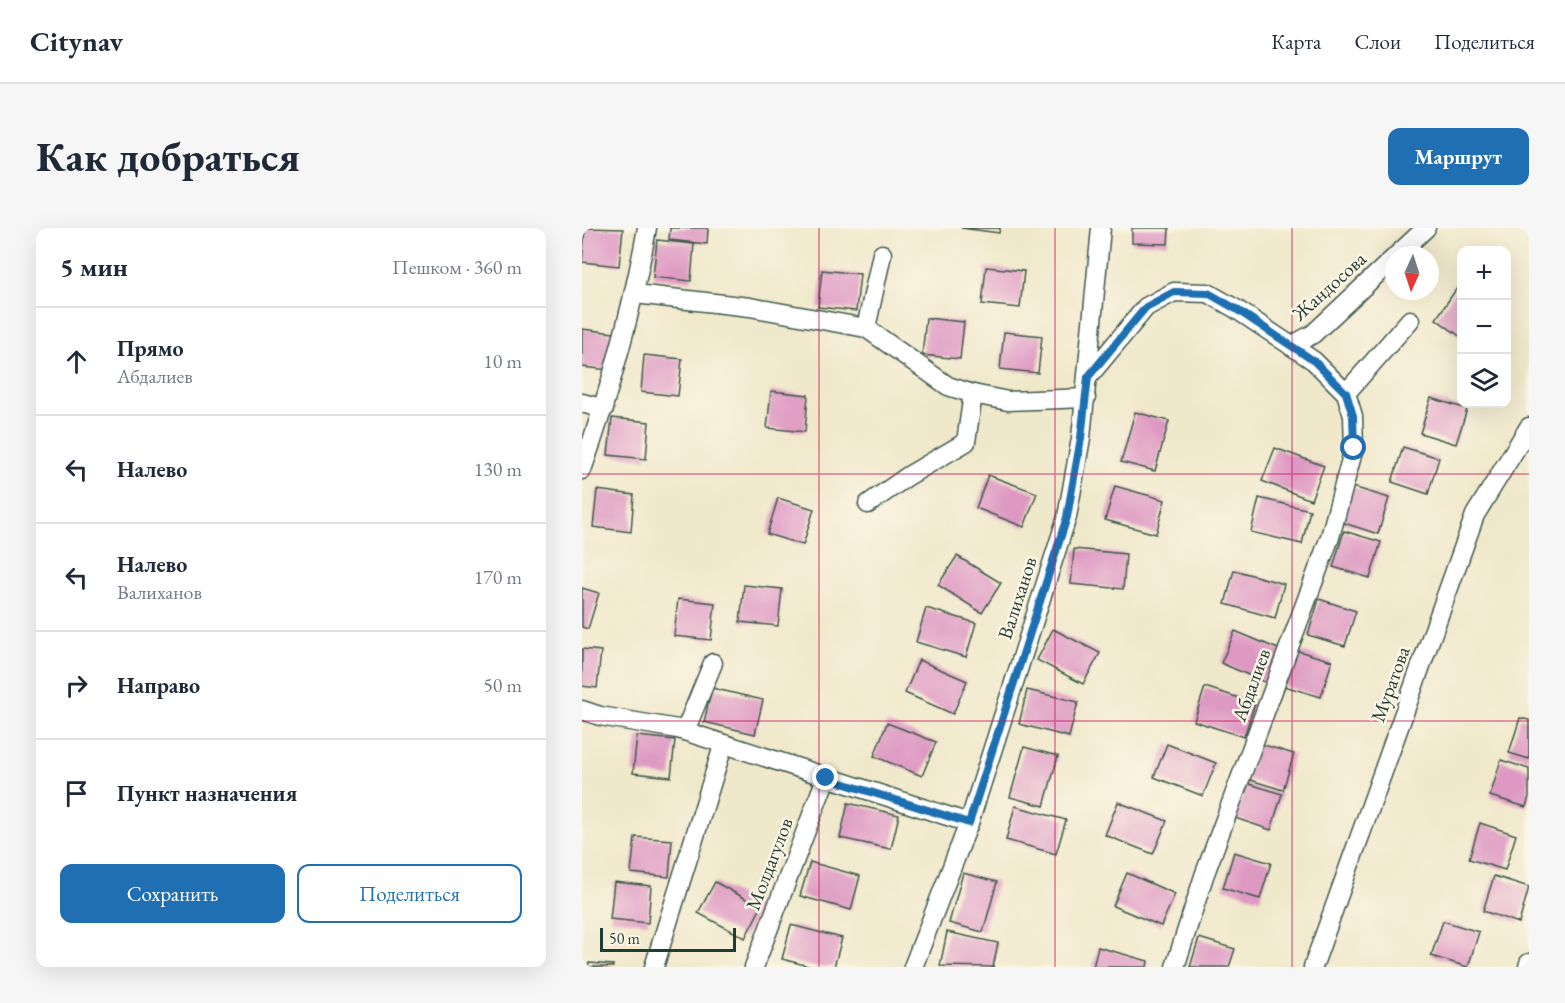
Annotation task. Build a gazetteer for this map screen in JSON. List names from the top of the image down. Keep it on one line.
{"streets":{"street":["Жандосова","Валиханов","Муратова","Абдалиев","Молдагулов"]},"scale_bar":"50 m","north":"bottom","page":{"header":"Citynav","nav":["Карта","Слои","Поделиться"],"buttons":["Маршрут",["Сохранить","Поделиться"]],"title":"Как добраться","heading":["5 мин","Пешком · 360 m"],"map_buttons":["+","−"],"list":[["Прямо","Абдалиев","10 m"],["Налево","130 m"],["Налево","Валиханов","170 m"],["Направо","50 m"],"Пункт назначения"],"scale":"50 m"}}
